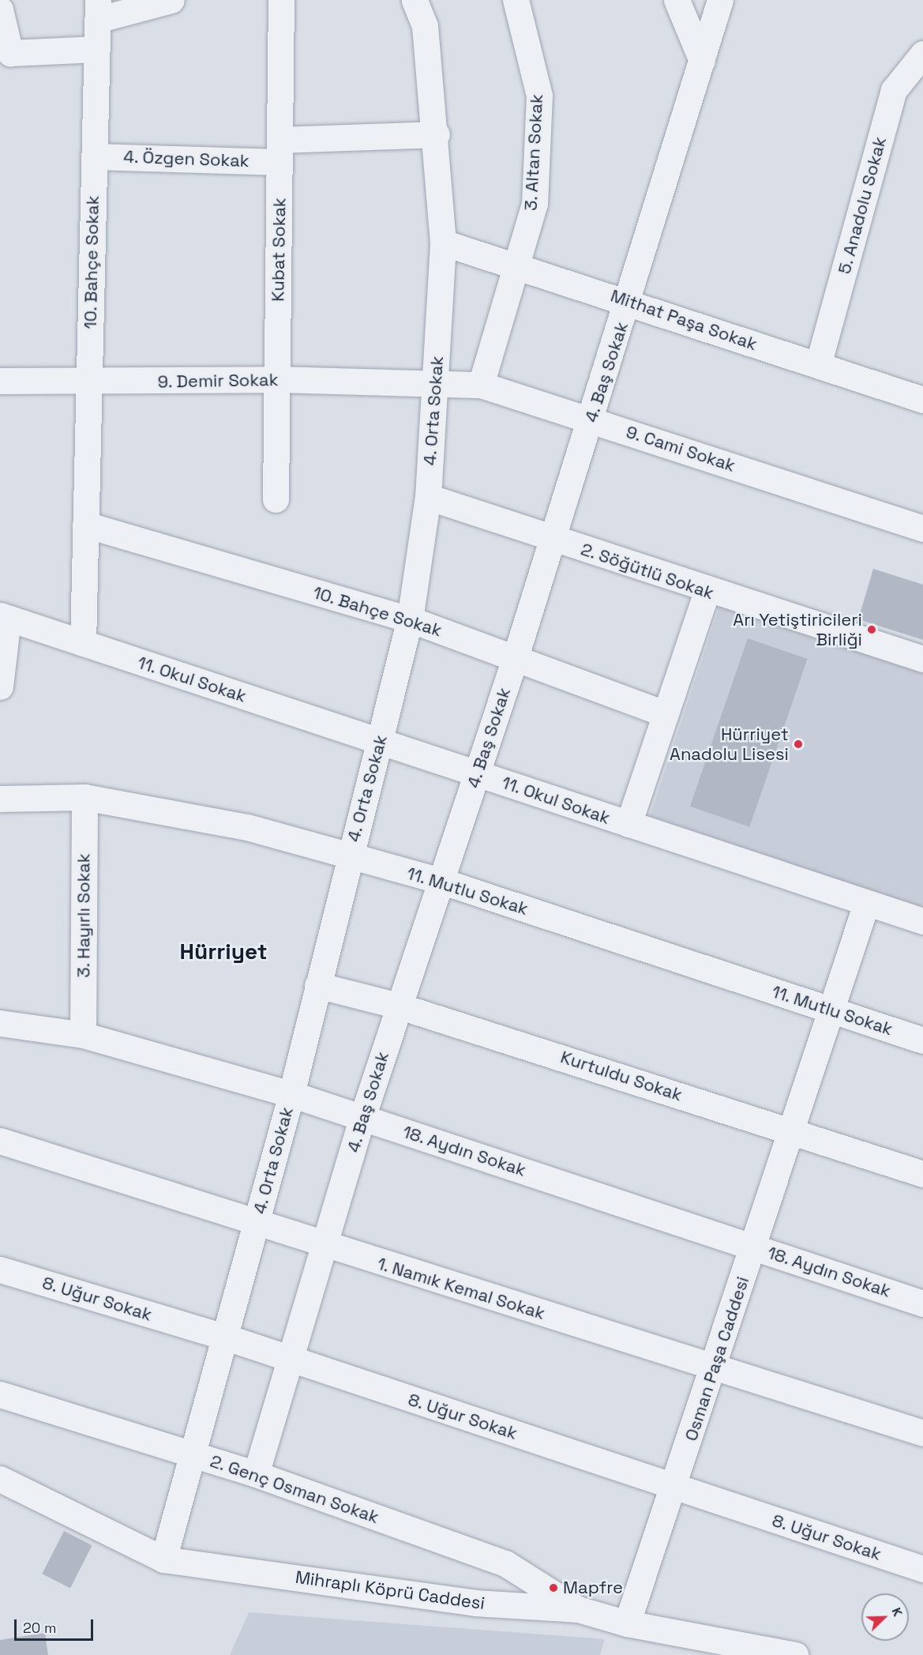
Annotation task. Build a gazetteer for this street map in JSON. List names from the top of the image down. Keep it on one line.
{"streets":{"street":["3. Altan Sokak","4. Özgen Sokak","5. Anadolu Sokak","Kubat Sokak","10. Bahçe Sokak","Mithat Paşa Sokak","4. Baş Sokak","9. Demir Sokak","4. Orta Sokak","9. Cami Sokak","2. Söğütlü Sokak","11. Okul Sokak","11. Mutlu Sokak","3. Hayırlı Sokak","Kurtuldu Sokak","18. Aydın Sokak","1. Namık Kemal Sokak","8. Uğur Sokak","Osman Paşa Caddesi","2. Genç Osman Sokak","Mihraplı Köprü Caddesi"]},"crossings":[["3. Altan Sokak","Mithat Paşa Sokak"],["3. Altan Sokak","9. Cami Sokak"],["4. Özgen Sokak","Kubat Sokak"],["4. Özgen Sokak","10. Bahçe Sokak"],["4. Özgen Sokak","4. Orta Sokak"],["5. Anadolu Sokak","Mithat Paşa Sokak"],["Kubat Sokak","9. Demir Sokak"],["10. Bahçe Sokak","4. Baş Sokak"],["10. Bahçe Sokak","9. Demir Sokak"],["10. Bahçe Sokak","4. Orta Sokak"],["10. Bahçe Sokak","11. Okul Sokak"],["Mithat Paşa Sokak","4. Baş Sokak"],["Mithat Paşa Sokak","4. Orta Sokak"],["4. Baş Sokak","9. Cami Sokak"],["4. Baş Sokak","2. Söğütlü Sokak"],["4. Baş Sokak","11. Okul Sokak"],["4. Baş Sokak","11. Mutlu Sokak"],["4. Baş Sokak","Kurtuldu Sokak"],["4. Baş Sokak","18. Aydın Sokak"],["4. Baş Sokak","1. Namık Kemal Sokak"],["4. Baş Sokak","8. Uğur Sokak"],["4. Baş Sokak","2. Genç Osman Sokak"],["9. Demir Sokak","4. Orta Sokak"],["9. Demir Sokak","9. Cami Sokak"],["4. Orta Sokak","9. Cami Sokak"],["4. Orta Sokak","2. Söğütlü Sokak"],["4. Orta Sokak","11. Okul Sokak"],["4. Orta Sokak","11. Mutlu Sokak"],["4. Orta Sokak","Kurtuldu Sokak"],["4. Orta Sokak","18. Aydın Sokak"],["4. Orta Sokak","1. Namık Kemal Sokak"],["4. Orta Sokak","8. Uğur Sokak"],["4. Orta Sokak","2. Genç Osman Sokak"],["4. Orta Sokak","Mihraplı Köprü Caddesi"],["11. Okul Sokak","Osman Paşa Caddesi"],["11. Mutlu Sokak","3. Hayırlı Sokak"],["11. Mutlu Sokak","Osman Paşa Caddesi"],["3. Hayırlı Sokak","18. Aydın Sokak"],["Kurtuldu Sokak","Osman Paşa Caddesi"],["18. Aydın Sokak","Osman Paşa Caddesi"],["1. Namık Kemal Sokak","Osman Paşa Caddesi"],["8. Uğur Sokak","Osman Paşa Caddesi"],["Osman Paşa Caddesi","Mihraplı Köprü Caddesi"],["2. Genç Osman Sokak","Mihraplı Köprü Caddesi"]],"districts":["Hürriyet"],"places":["Arı Yetiştiricileri Birliği","Hürriyet Anadolu Lisesi","Mapfre"],"scale_bar":"20 m","north":"top right"}
